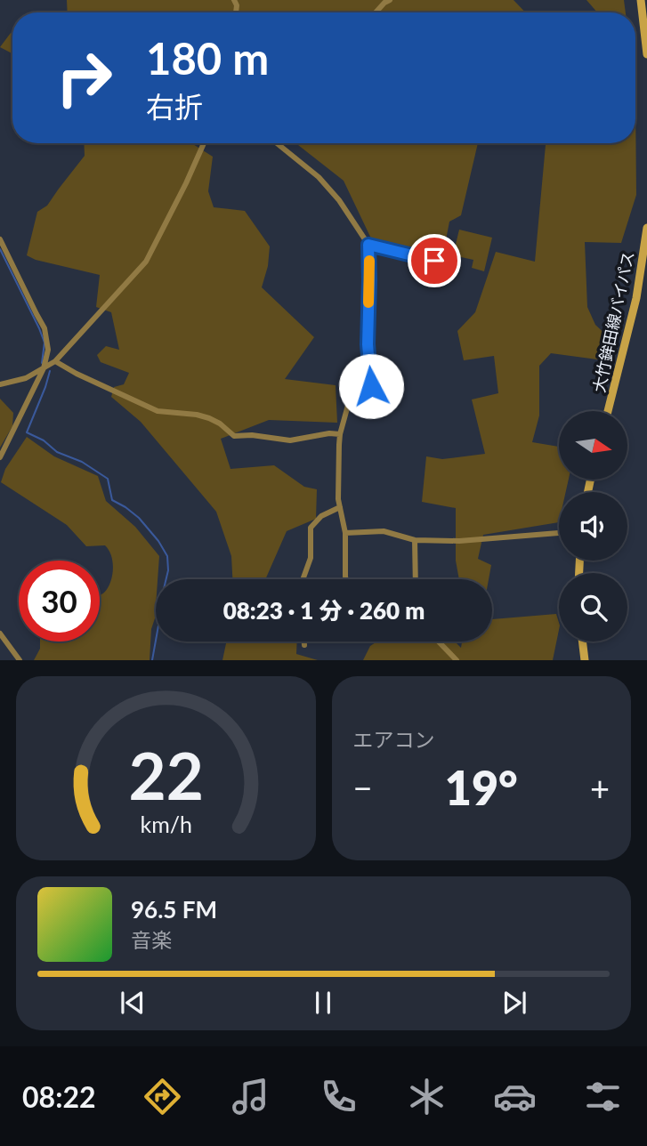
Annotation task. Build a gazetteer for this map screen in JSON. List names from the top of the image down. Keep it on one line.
{"streets":{"main road":["大竹鉾田線バイパス"]},"north":"right","page":{"turn":["180 m","右折"],"limit":"30","trip":"08:23 · 1 分 · 260 m","tile":"エアコン","heat":["−","19°","+"],"song":["96.5 FM","音楽"],"tabs":"08:22","gauge":["22","km/h"]}}
